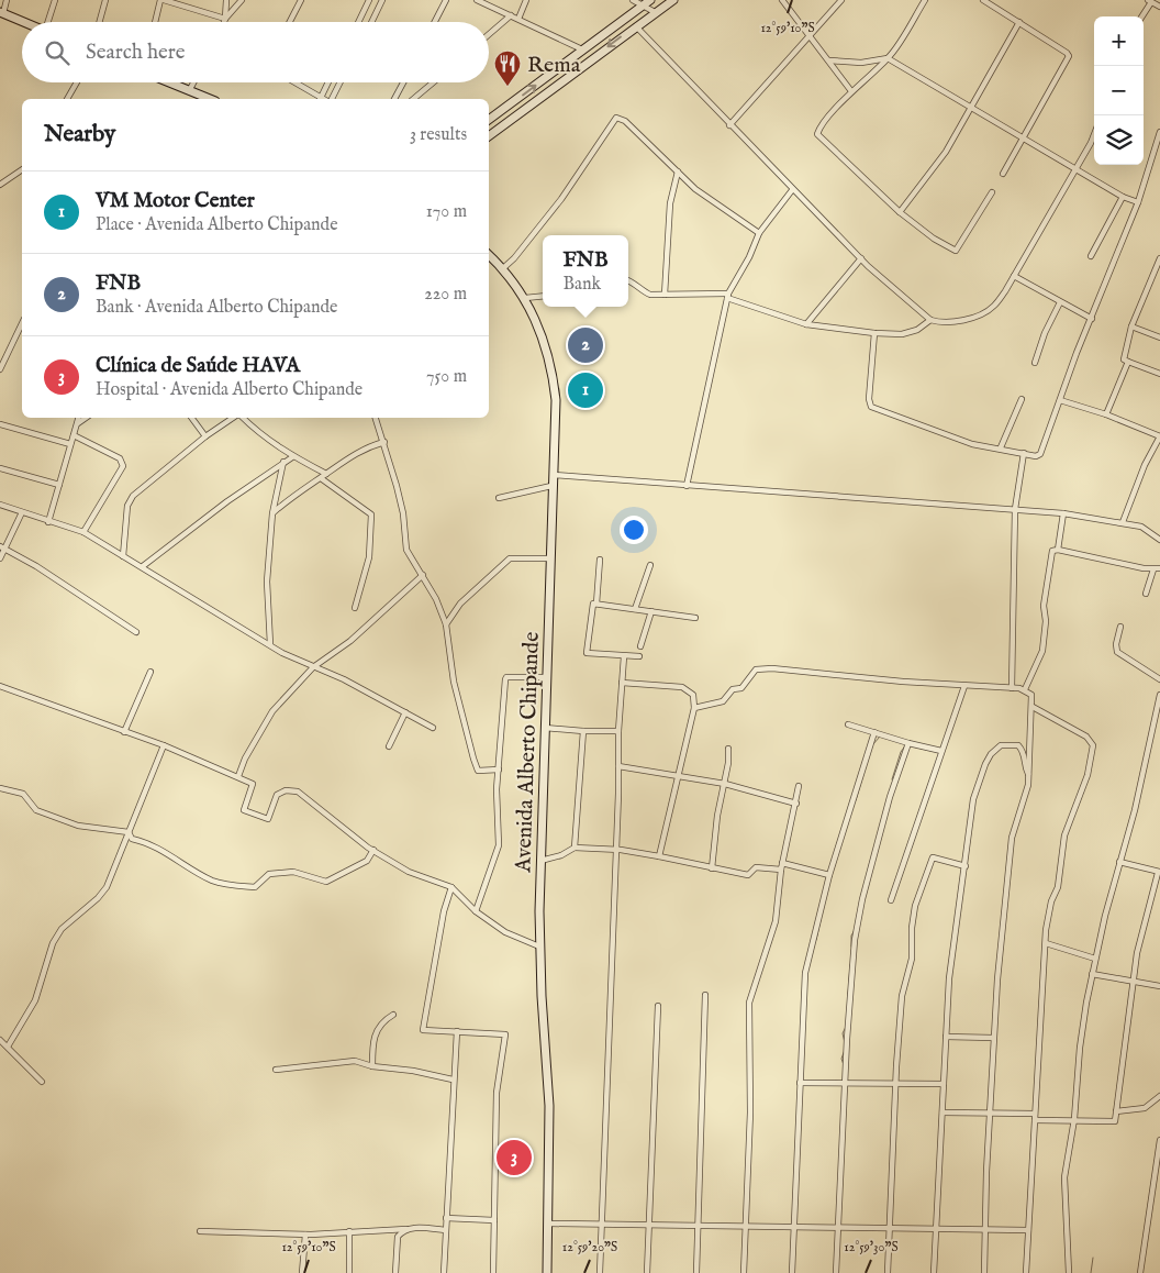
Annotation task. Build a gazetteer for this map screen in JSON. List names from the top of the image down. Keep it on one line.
{"streets":{"main road":["Avenida Alberto Chipande"]},"places":{"restaurant":["Rema"]},"page":{"map_buttons":["+","−"],"search":"Search here","heading":["Nearby","3 results"],"list":[{"mark":"1","name":"VM Motor Center","note":"Place · Avenida Alberto Chipande","value":"170 m"},{"mark":"2","name":"FNB","note":"Bank · Avenida Alberto Chipande","value":"220 m"},{"mark":"3","name":"Clínica de Saúde HAVA","note":"Hospital · Avenida Alberto Chipande","value":"750 m"}],"popup":["FNB","Bank"],"pins":["2","1","3"]},"coordinates":["12°59'10\"S","12°59'20\"S","12°59'30\"S"]}
